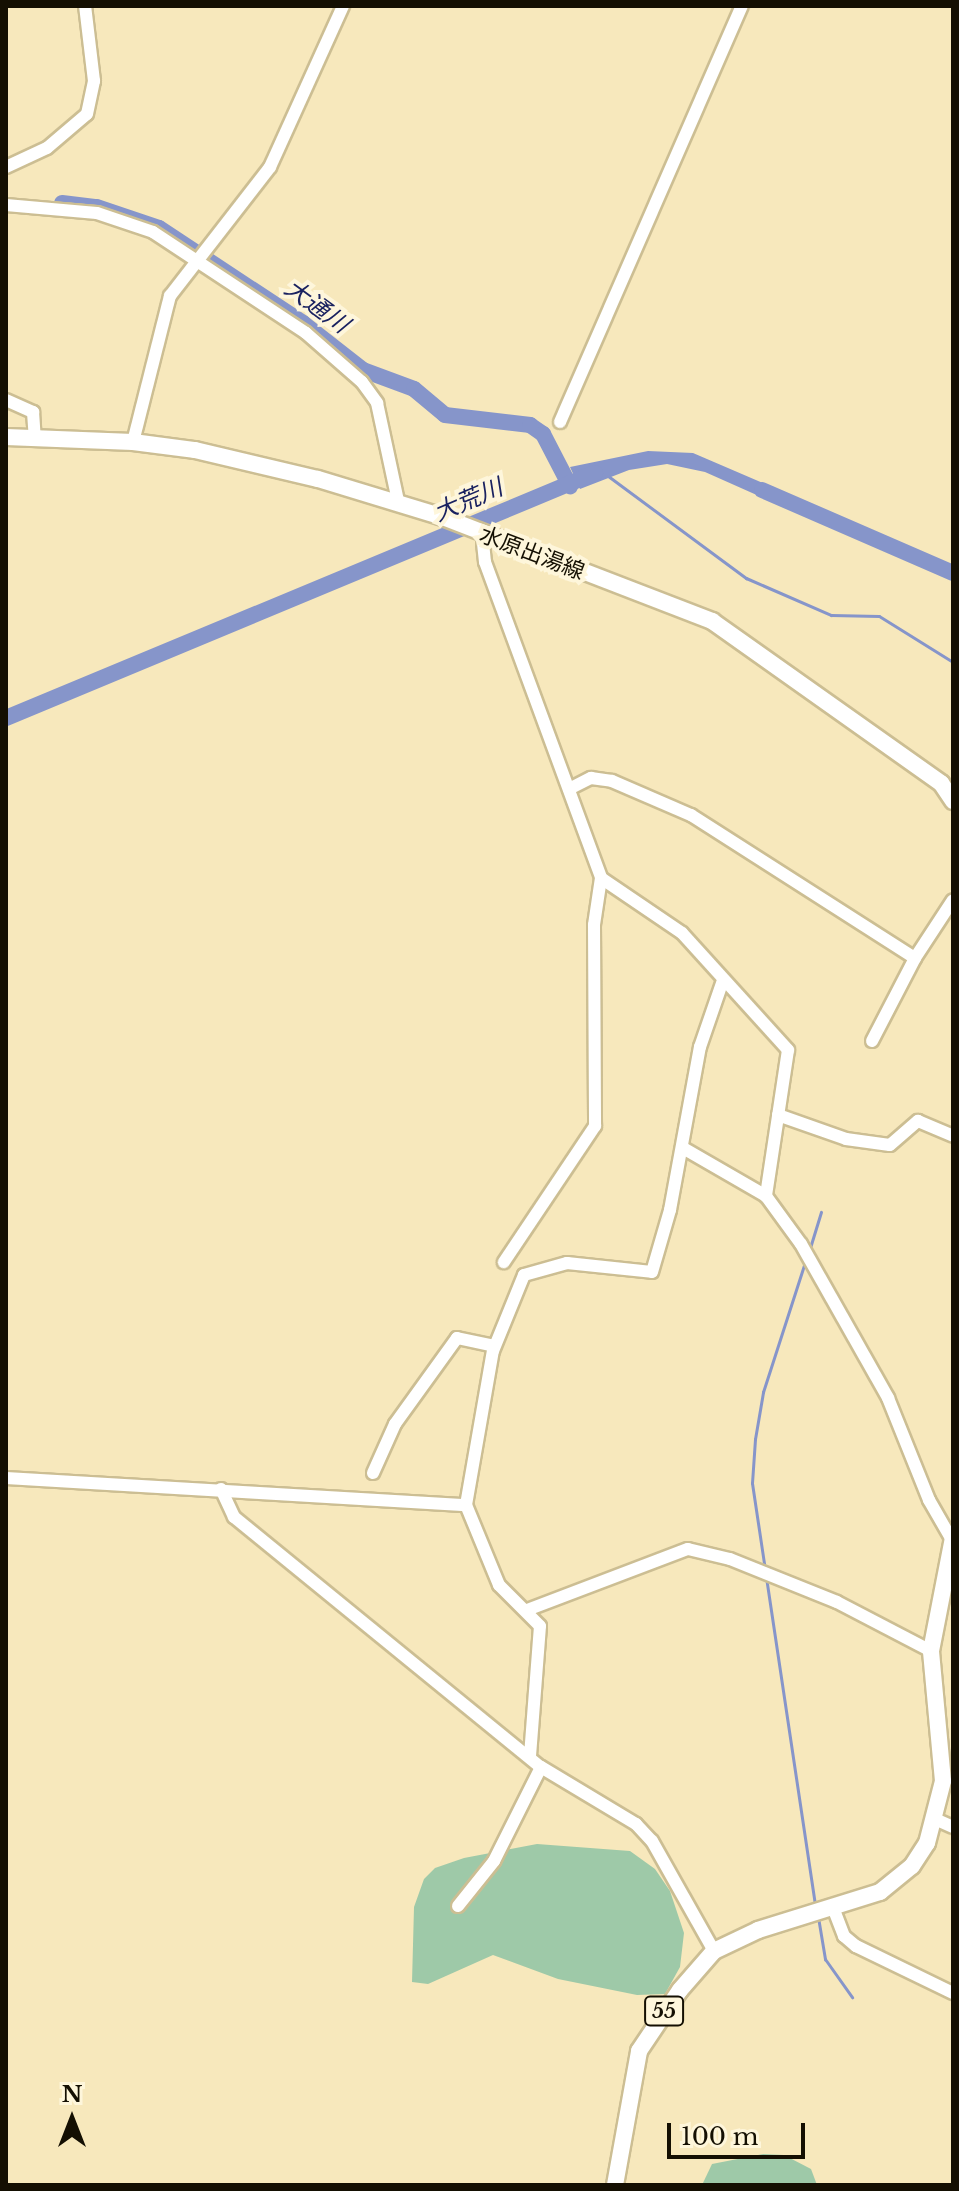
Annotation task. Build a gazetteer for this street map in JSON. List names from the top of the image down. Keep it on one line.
{"streets":{"main road":["水原出湯線","55"]},"water":["大通川","大荒川"],"scale_bar":"100 m","north":"top"}
